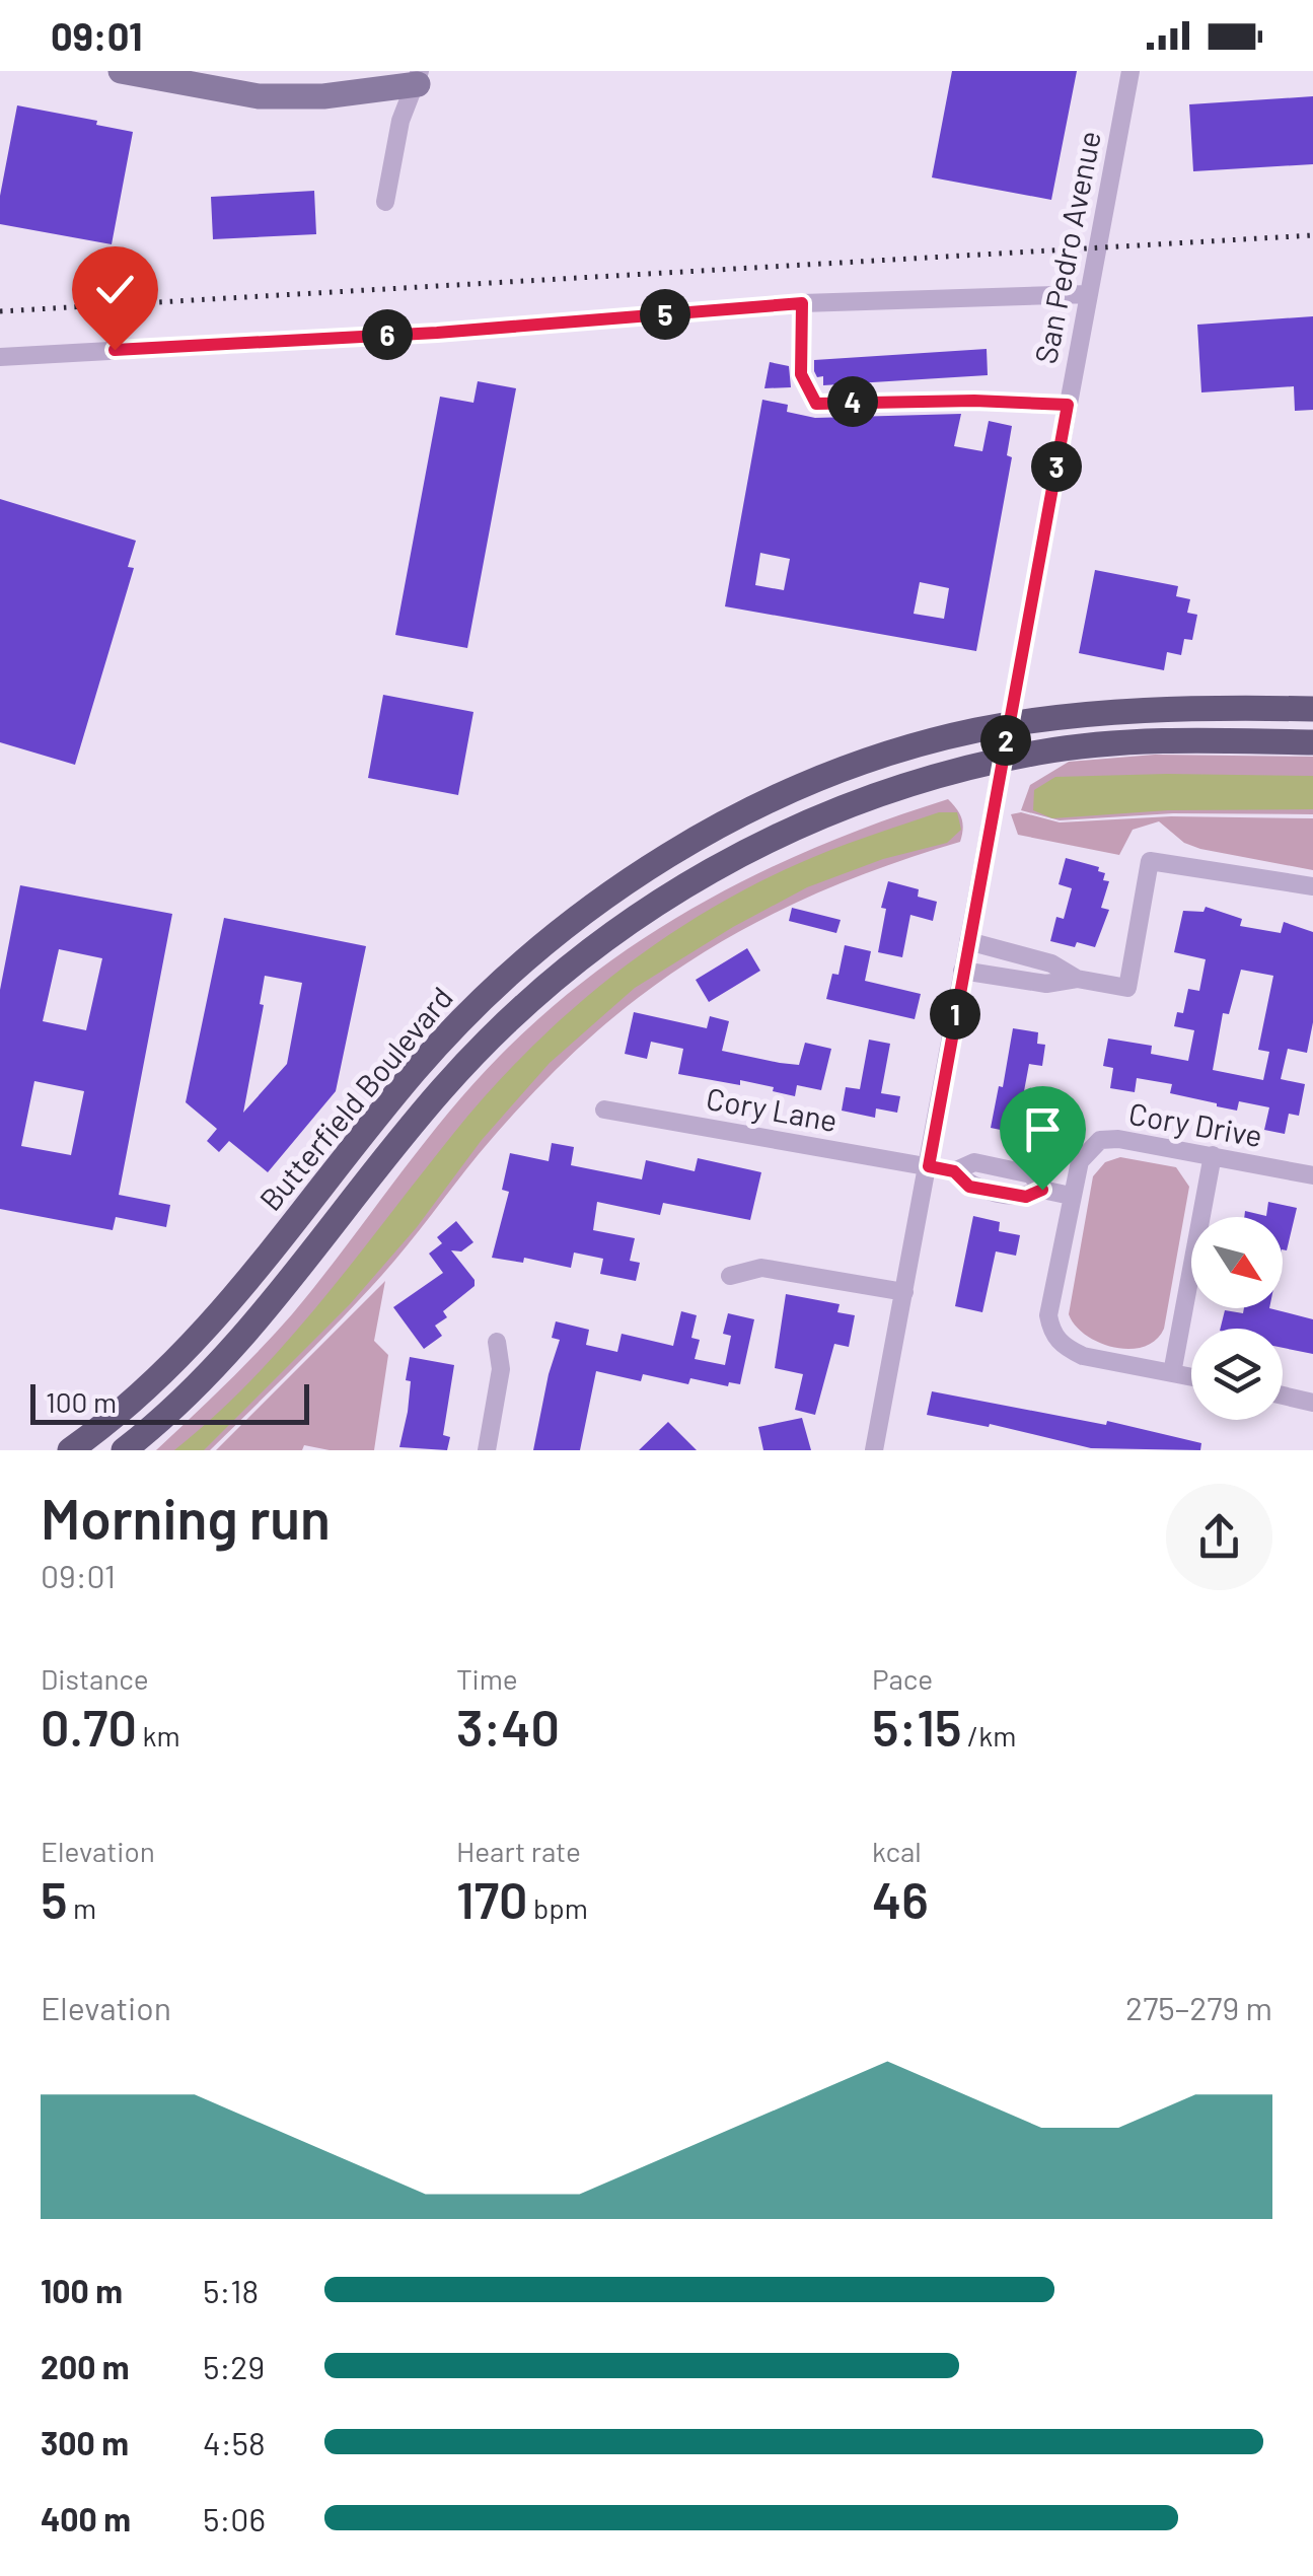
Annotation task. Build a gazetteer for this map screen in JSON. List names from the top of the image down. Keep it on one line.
{"streets":{"main road":["Butterfield Boulevard"],"street":["San Pedro Avenue","Cory Lane","Cory Drive"]},"crossings":[["San Pedro Avenue","Butterfield Boulevard"],["San Pedro Avenue","Cory Lane"]],"scale_bar":"100 m","north":"bottom right","page":{"status":"09:01","pins":["5","6","4","3","2","1"],"scale":"100 m","heading":["Morning run","09:01"],"stats":[["Distance","0.70 km"],["Time","3:40"],["Pace","5:15 /km"],["Elevation","5 m"],["Heart rate","170 bpm"],["kcal","46"]],"chart":["Elevation","275–279 m"],"list":[{"name":"100 m","note":"5:18"},{"name":"200 m","note":"5:29"},{"name":"300 m","note":"4:58"},{"name":"400 m","note":"5:06"}]}}
